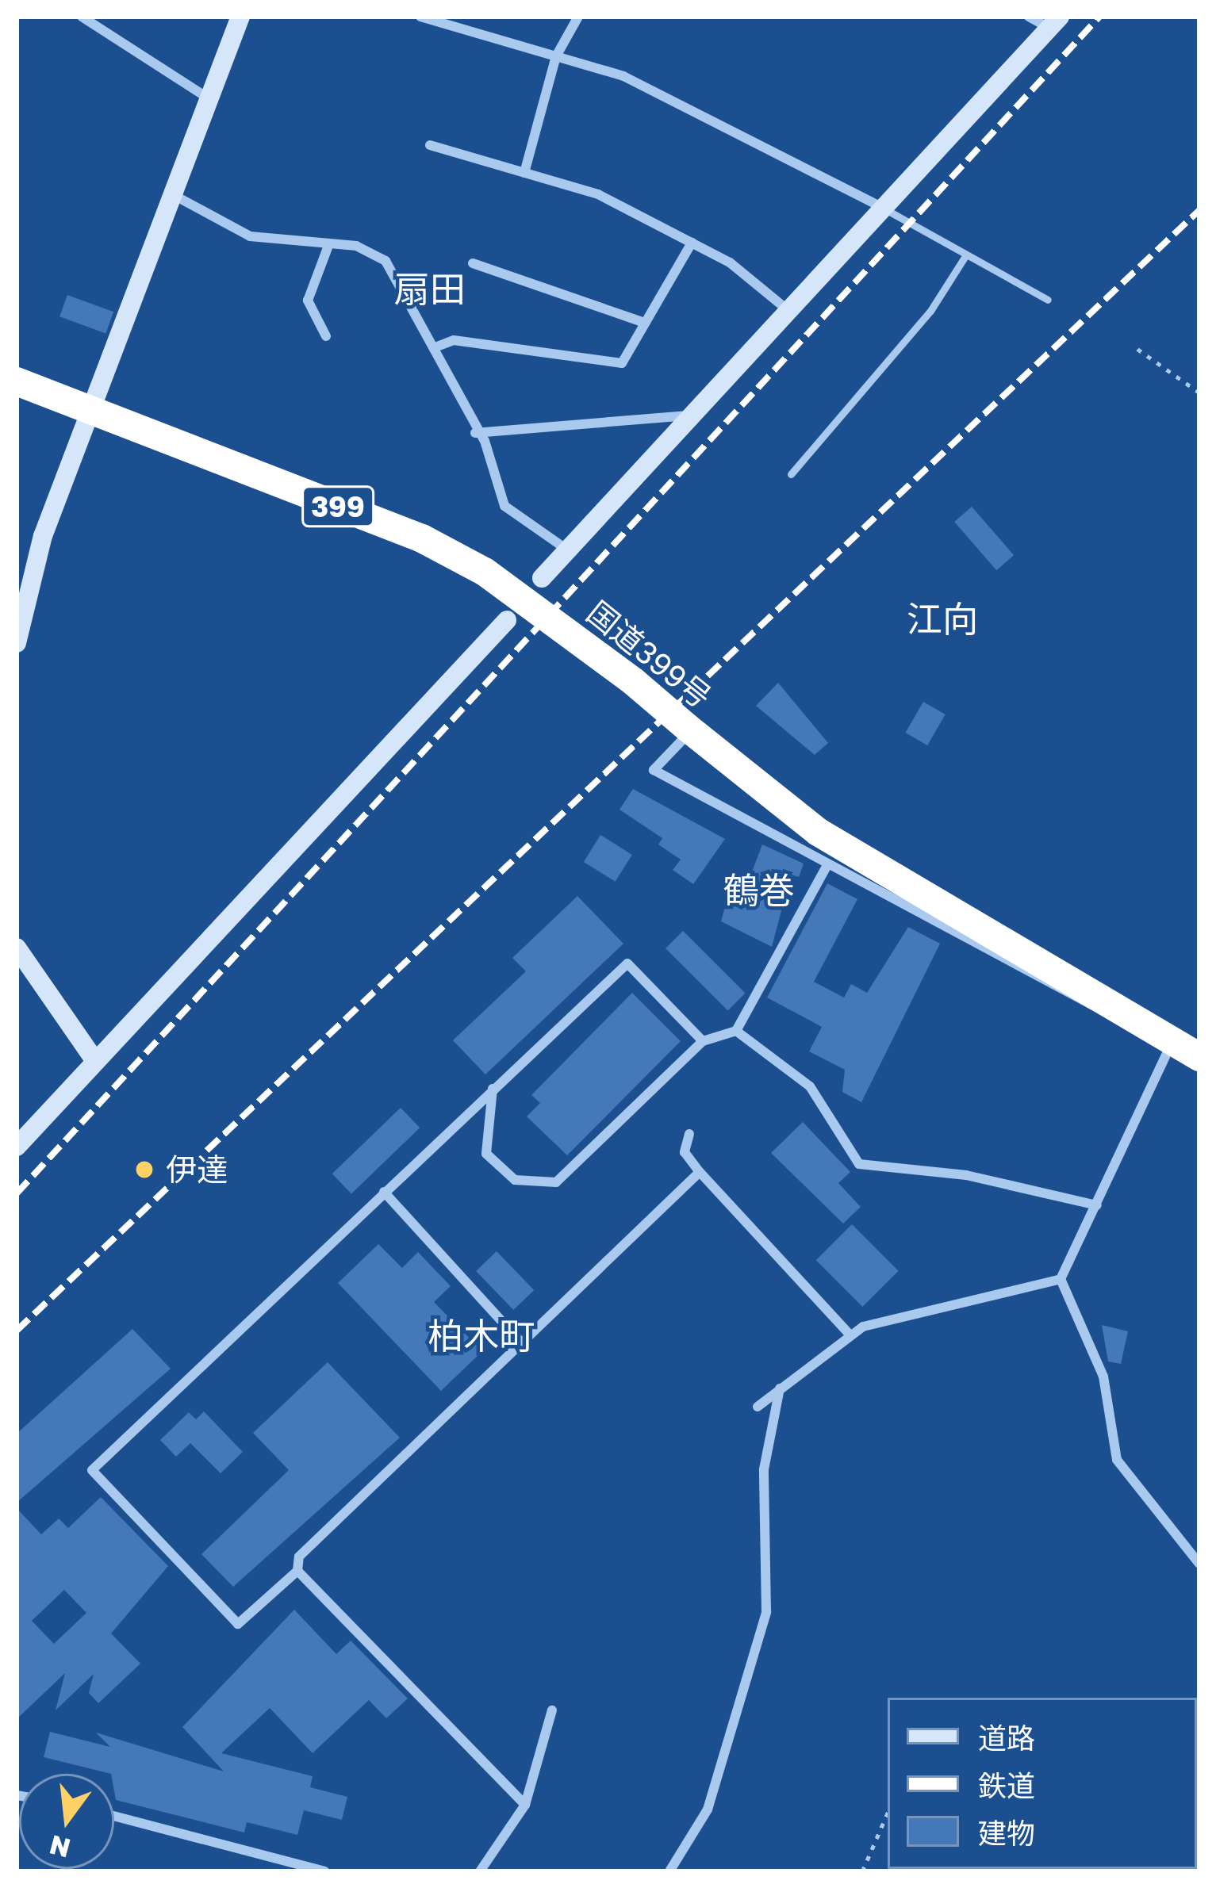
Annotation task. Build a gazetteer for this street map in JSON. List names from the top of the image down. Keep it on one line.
{"streets":{"highway":["399","国道399号"]},"districts":["扇田","江向","鶴巻","柏木町"],"places":["伊達"],"legend":["道路","鉄道","建物"],"north":"bottom"}
